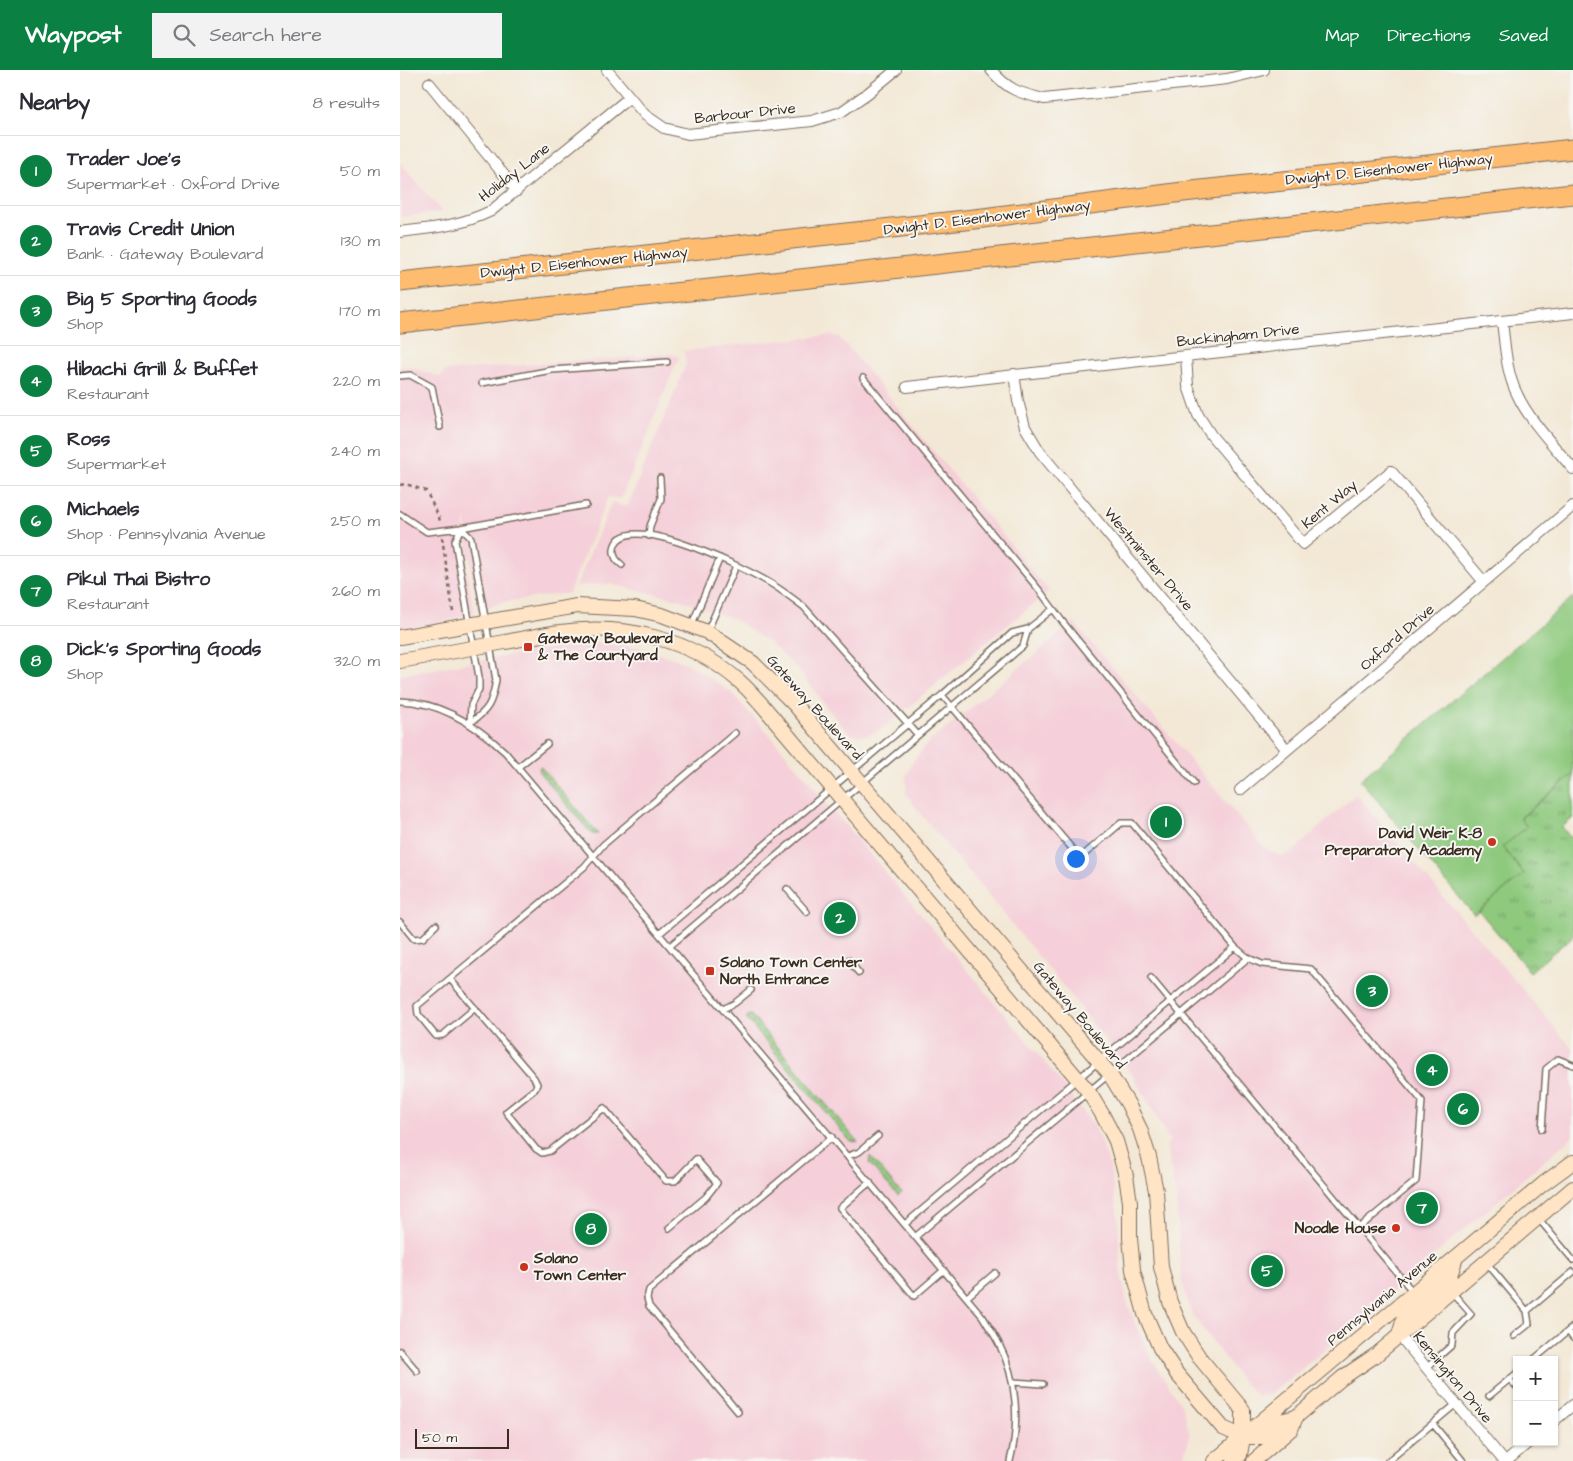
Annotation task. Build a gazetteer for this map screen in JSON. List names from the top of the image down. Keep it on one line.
{"streets":{"highway":["Dwight D. Eisenhower Highway"],"street":["Barbour Drive","Holiday Lane","Buckingham Drive","Kent Way","Westminster Drive","Oxford Drive","Gateway Boulevard","Pennsylvania Avenue","Kensington Drive"]},"crossings":[["Barbour Drive","Holiday Lane"],["Buckingham Drive","Kent Way"],["Buckingham Drive","Westminster Drive"],["Kent Way","Oxford Drive"],["Westminster Drive","Oxford Drive"],["Gateway Boulevard","Pennsylvania Avenue"]],"places":{"transit":["Gateway Boulevard & The Courtyard","Solano Town Center North Entrance"],"other":["David Weir K-8 Preparatory Academy","Noodle House","Solano Town Center"]},"scale_bar":"50 m","page":{"header":"Waypost","search":"Search here","nav":["Map","Directions","Saved"],"heading":["Nearby","8 results"],"list":[{"mark":"1","name":"Trader Joe's","note":"Supermarket · Oxford Drive","value":"50 m"},{"mark":"2","name":"Travis Credit Union","note":"Bank · Gateway Boulevard","value":"130 m"},{"mark":"3","name":"Big 5 Sporting Goods","note":"Shop","value":"170 m"},{"mark":"4","name":"Hibachi Grill & Buffet","note":"Restaurant","value":"220 m"},{"mark":"5","name":"Ross","note":"Supermarket","value":"240 m"},{"mark":"6","name":"Michaels","note":"Shop · Pennsylvania Avenue","value":"250 m"},{"mark":"7","name":"Pikul Thai Bistro","note":"Restaurant","value":"260 m"},{"mark":"8","name":"Dick's Sporting Goods","note":"Shop","value":"320 m"}],"pins":["1","2","3","4","6","7","8","5"],"map_buttons":["+","−"],"scale":"50 m"}}
